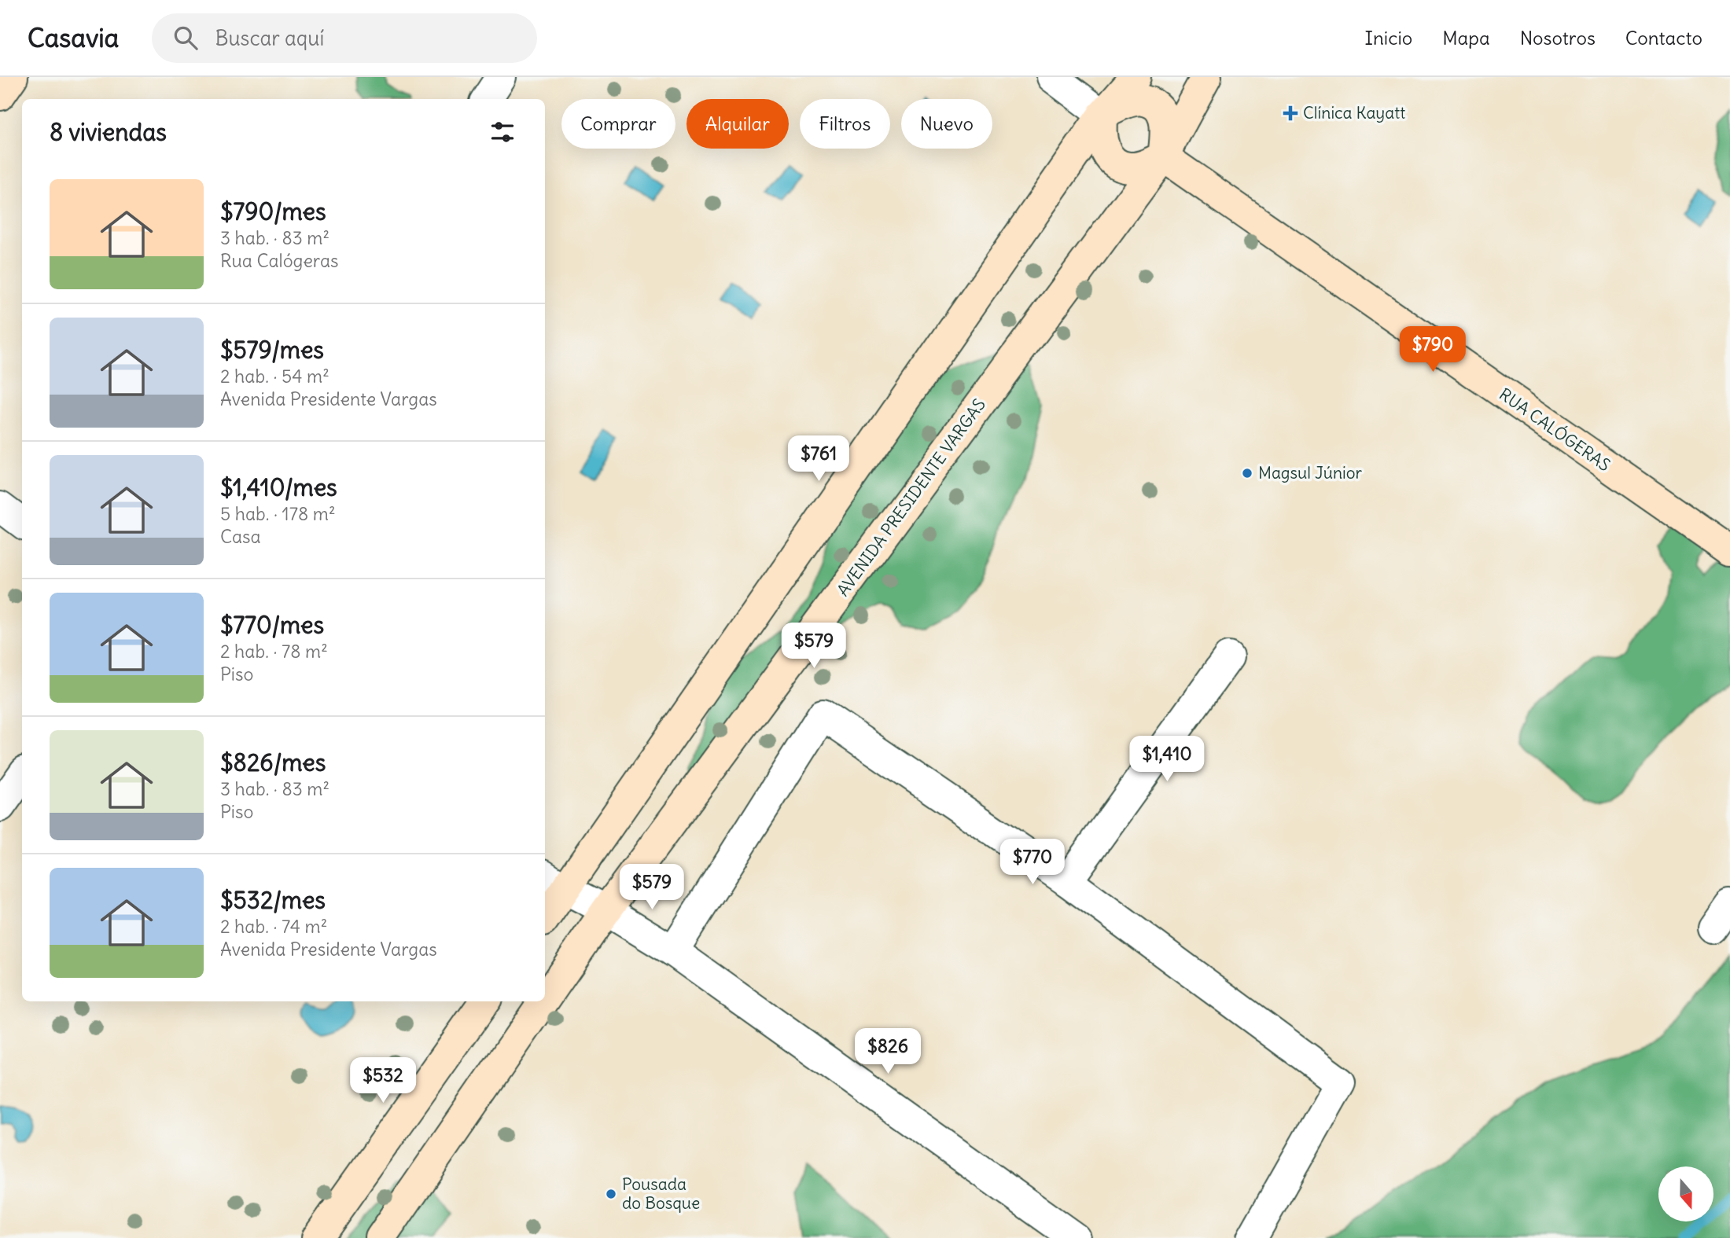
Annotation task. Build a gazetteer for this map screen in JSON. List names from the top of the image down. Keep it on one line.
{"streets":{"main road":["RUA CALÓGERAS","AVENIDA PRESIDENTE VARGAS"]},"crossings":[["RUA CALÓGERAS","AVENIDA PRESIDENTE VARGAS"]],"places":{"health":["Clínica Kayatt"],"other":["Magsul Júnior","Pousada do Bosque"]},"north":"bottom","page":{"header":"Casavia","search":"Buscar aquí","nav":["Inicio","Mapa","Nosotros","Contacto"],"chip":["Comprar","Alquilar","Filtros","Nuevo"],"heading":"8 viviendas","list":[{"name":"$790/mes","note":"3 hab. · 83 m² · Rua Calógeras"},{"name":"$579/mes","note":"2 hab. · 54 m² · Avenida Presidente Vargas"},{"name":"$1,410/mes","note":"5 hab. · 178 m² · Casa"},{"name":"$770/mes","note":"2 hab. · 78 m² · Piso"},{"name":"$826/mes","note":"3 hab. · 83 m² · Piso"},{"name":"$532/mes","note":"2 hab. · 74 m² · Avenida Presidente Vargas"}],"price":["$790","$761","$579","$1,410","$770","$579","$826","$532"]}}
